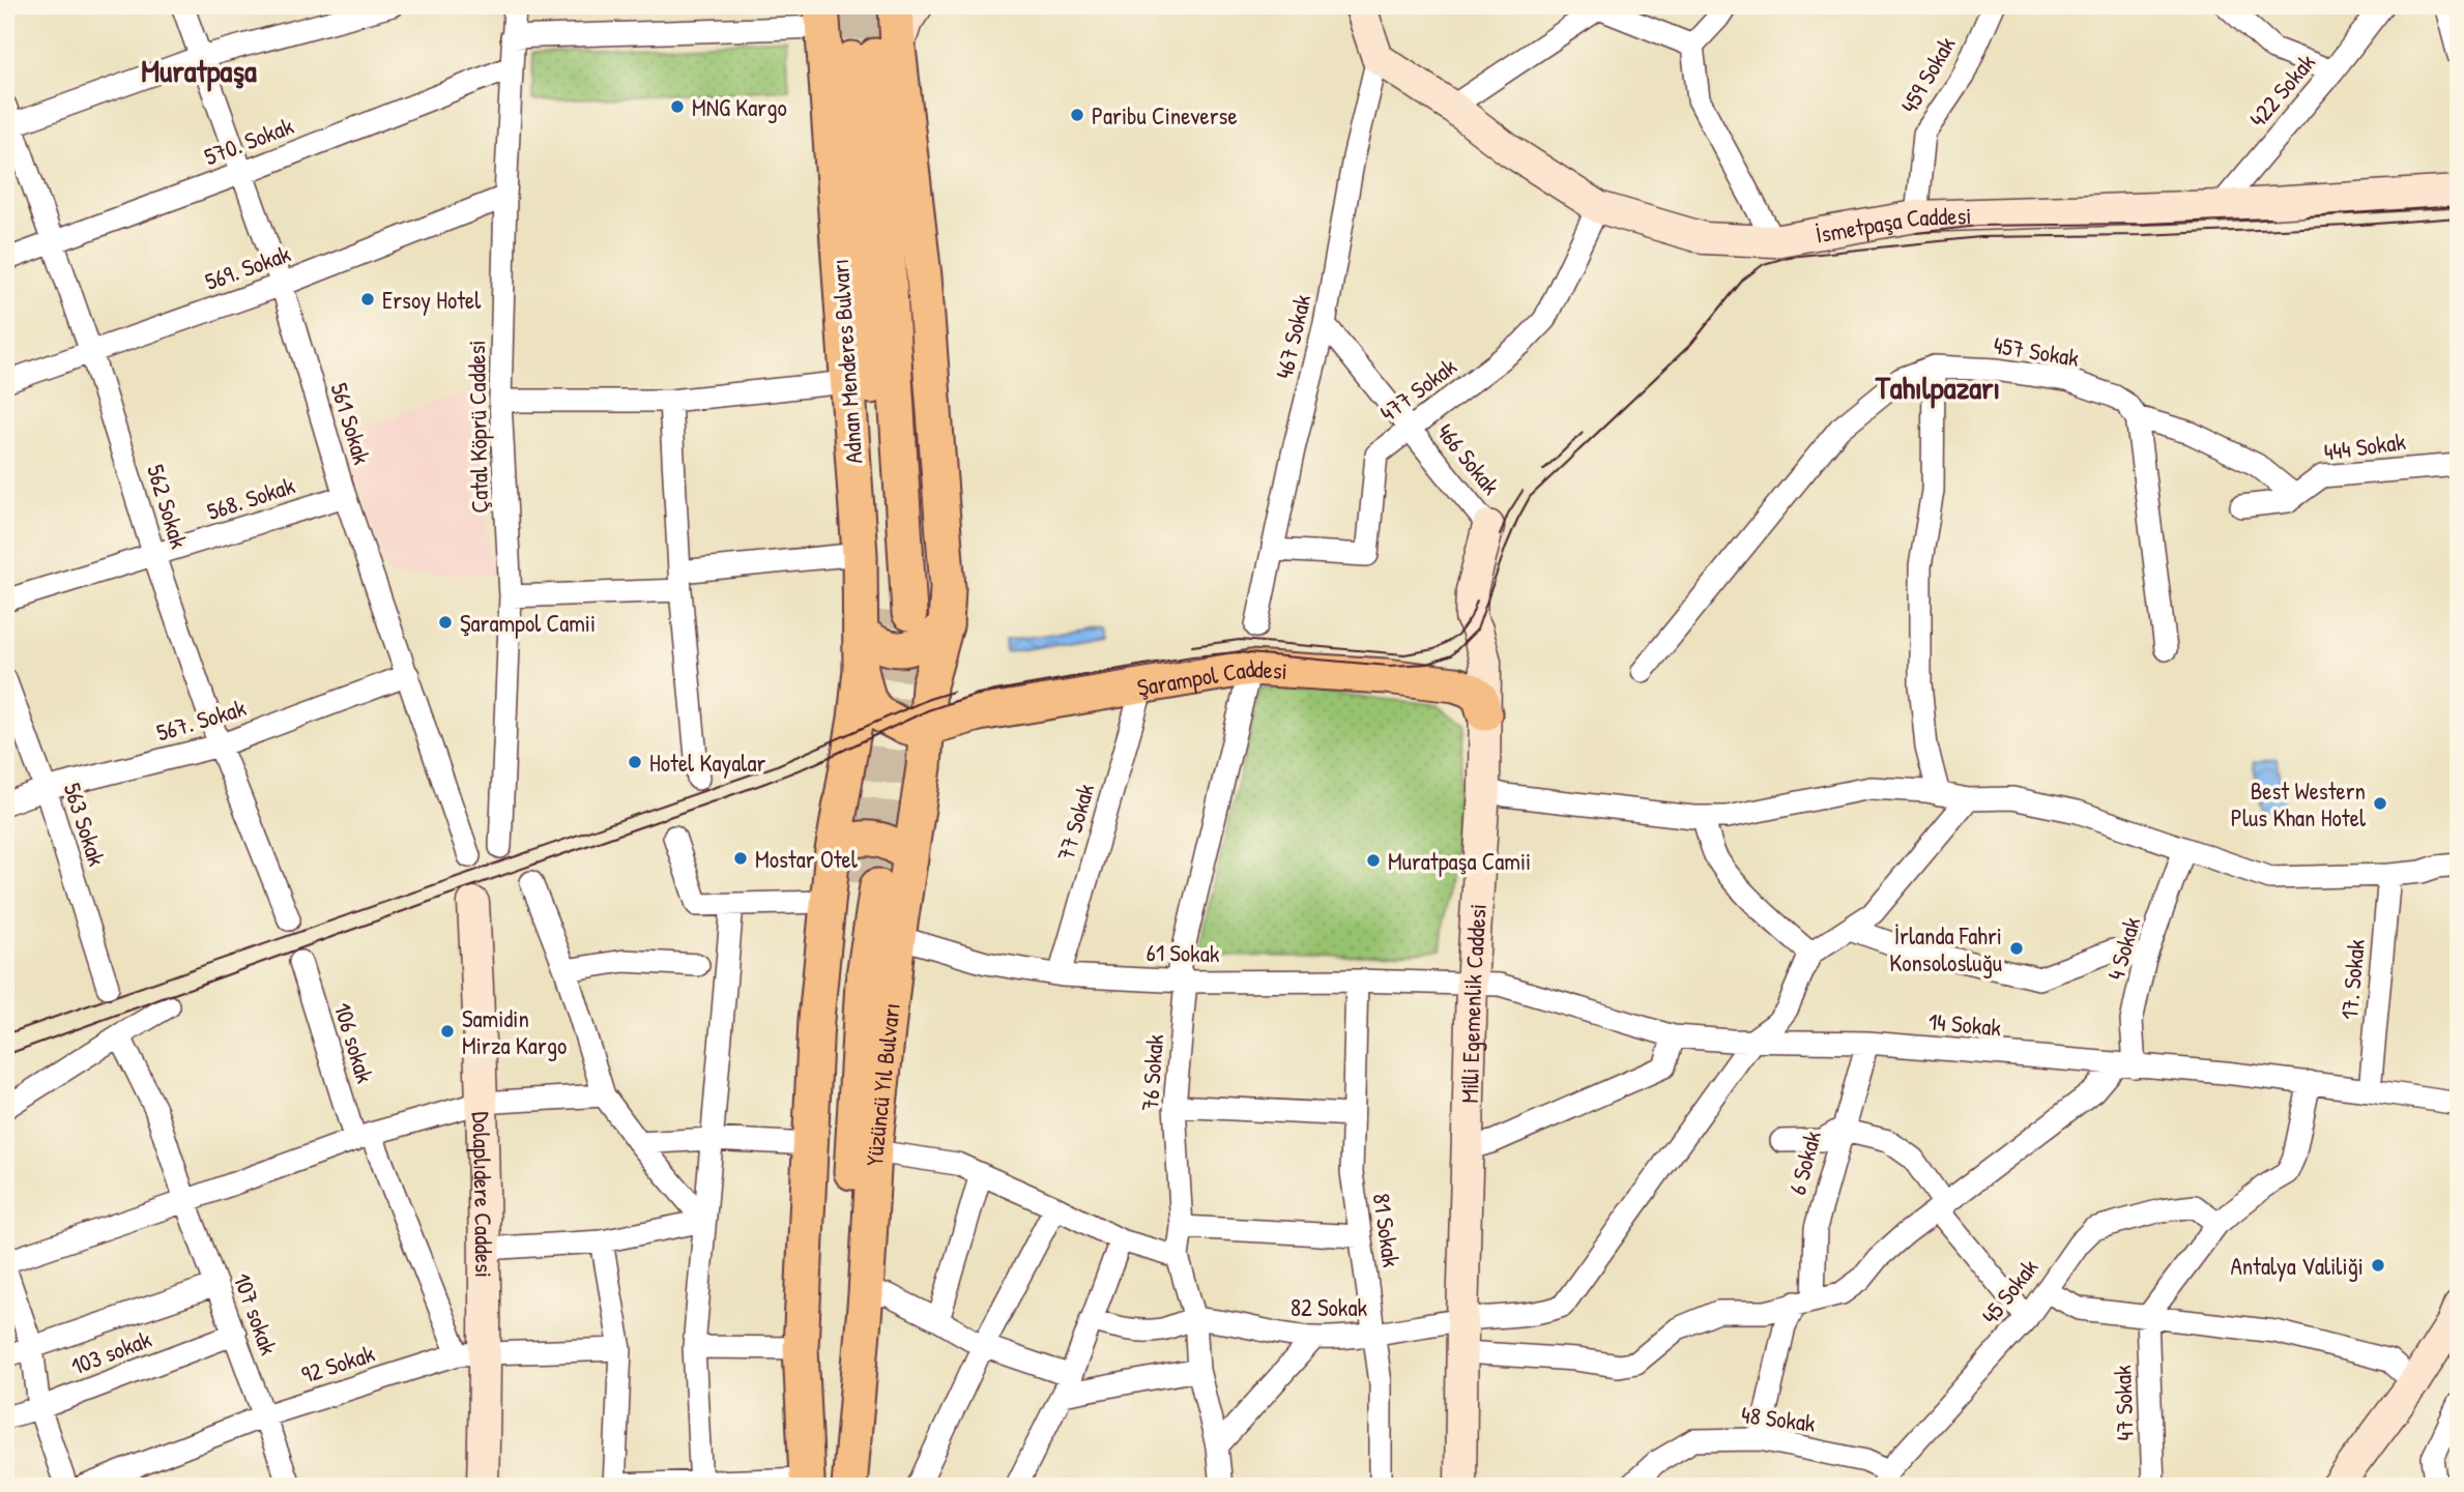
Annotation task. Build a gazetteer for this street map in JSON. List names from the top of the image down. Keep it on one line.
{"streets":{"main road":["Adnan Menderes Bulvarı","Şarampol Caddesi","Yüzüncü Yıl Bulvarı"],"street":["459 Sokak","422 Sokak","570. Sokak","İsmetpaşa Caddesi","569. Sokak","467 Sokak","457 Sokak","477 Sokak","561 Sokak","Çatal Köprü Caddesi","444 Sokak","466 Sokak","568. Sokak","562 Sokak","567. Sokak","77 Sokak","563 Sokak","4 Sokak","61 Sokak","17. Sokak","Milli Egemenlik Caddesi","14 Sokak","106 sokak","76 Sokak","6 Sokak","Dolaplıdere Caddesi","81 Sokak","45 Sokak","82 Sokak","107 sokak","103 sokak","92 Sokak","47 Sokak","48 Sokak"]},"crossings":[["459 Sokak","İsmetpaşa Caddesi"],["422 Sokak","İsmetpaşa Caddesi"],["570. Sokak","561 Sokak"],["570. Sokak","Çatal Köprü Caddesi"],["570. Sokak","562 Sokak"],["İsmetpaşa Caddesi","467 Sokak"],["İsmetpaşa Caddesi","477 Sokak"],["569. Sokak","561 Sokak"],["569. Sokak","Çatal Köprü Caddesi"],["569. Sokak","562 Sokak"],["467 Sokak","477 Sokak"],["467 Sokak","466 Sokak"],["457 Sokak","444 Sokak"],["Adnan Menderes Bulvarı","Yüzüncü Yıl Bulvarı"],["477 Sokak","466 Sokak"],["561 Sokak","568. Sokak"],["561 Sokak","567. Sokak"],["466 Sokak","Milli Egemenlik Caddesi"],["568. Sokak","562 Sokak"],["562 Sokak","567. Sokak"],["Şarampol Caddesi","77 Sokak"],["Şarampol Caddesi","Milli Egemenlik Caddesi"],["Şarampol Caddesi","76 Sokak"],["Şarampol Caddesi","Yüzüncü Yıl Bulvarı"],["567. Sokak","563 Sokak"],["77 Sokak","61 Sokak"],["4 Sokak","14 Sokak"],["61 Sokak","Milli Egemenlik Caddesi"],["61 Sokak","14 Sokak"],["61 Sokak","76 Sokak"],["61 Sokak","Yüzüncü Yıl Bulvarı"],["61 Sokak","81 Sokak"],["17. Sokak","14 Sokak"],["Milli Egemenlik Caddesi","14 Sokak"],["Milli Egemenlik Caddesi","82 Sokak"],["14 Sokak","6 Sokak"],["14 Sokak","82 Sokak"],["106 sokak","Dolaplıdere Caddesi"],["106 sokak","92 Sokak"],["76 Sokak","82 Sokak"],["Dolaplıdere Caddesi","92 Sokak"],["81 Sokak","82 Sokak"],["45 Sokak","48 Sokak"],["107 sokak","103 sokak"],["107 sokak","92 Sokak"]],"districts":["Muratpaşa","Tahılpazarı"],"places":["MNG Kargo","Paribu Cineverse","Ersoy Hotel","Şarampol Camii","Hotel Kayalar","Best Western Plus Khan Hotel","Mostar Otel","Muratpaşa Camii","İrlanda Fahri Konsolosluğu","Samidin Mirza Kargo","Antalya Valiliği"]}
